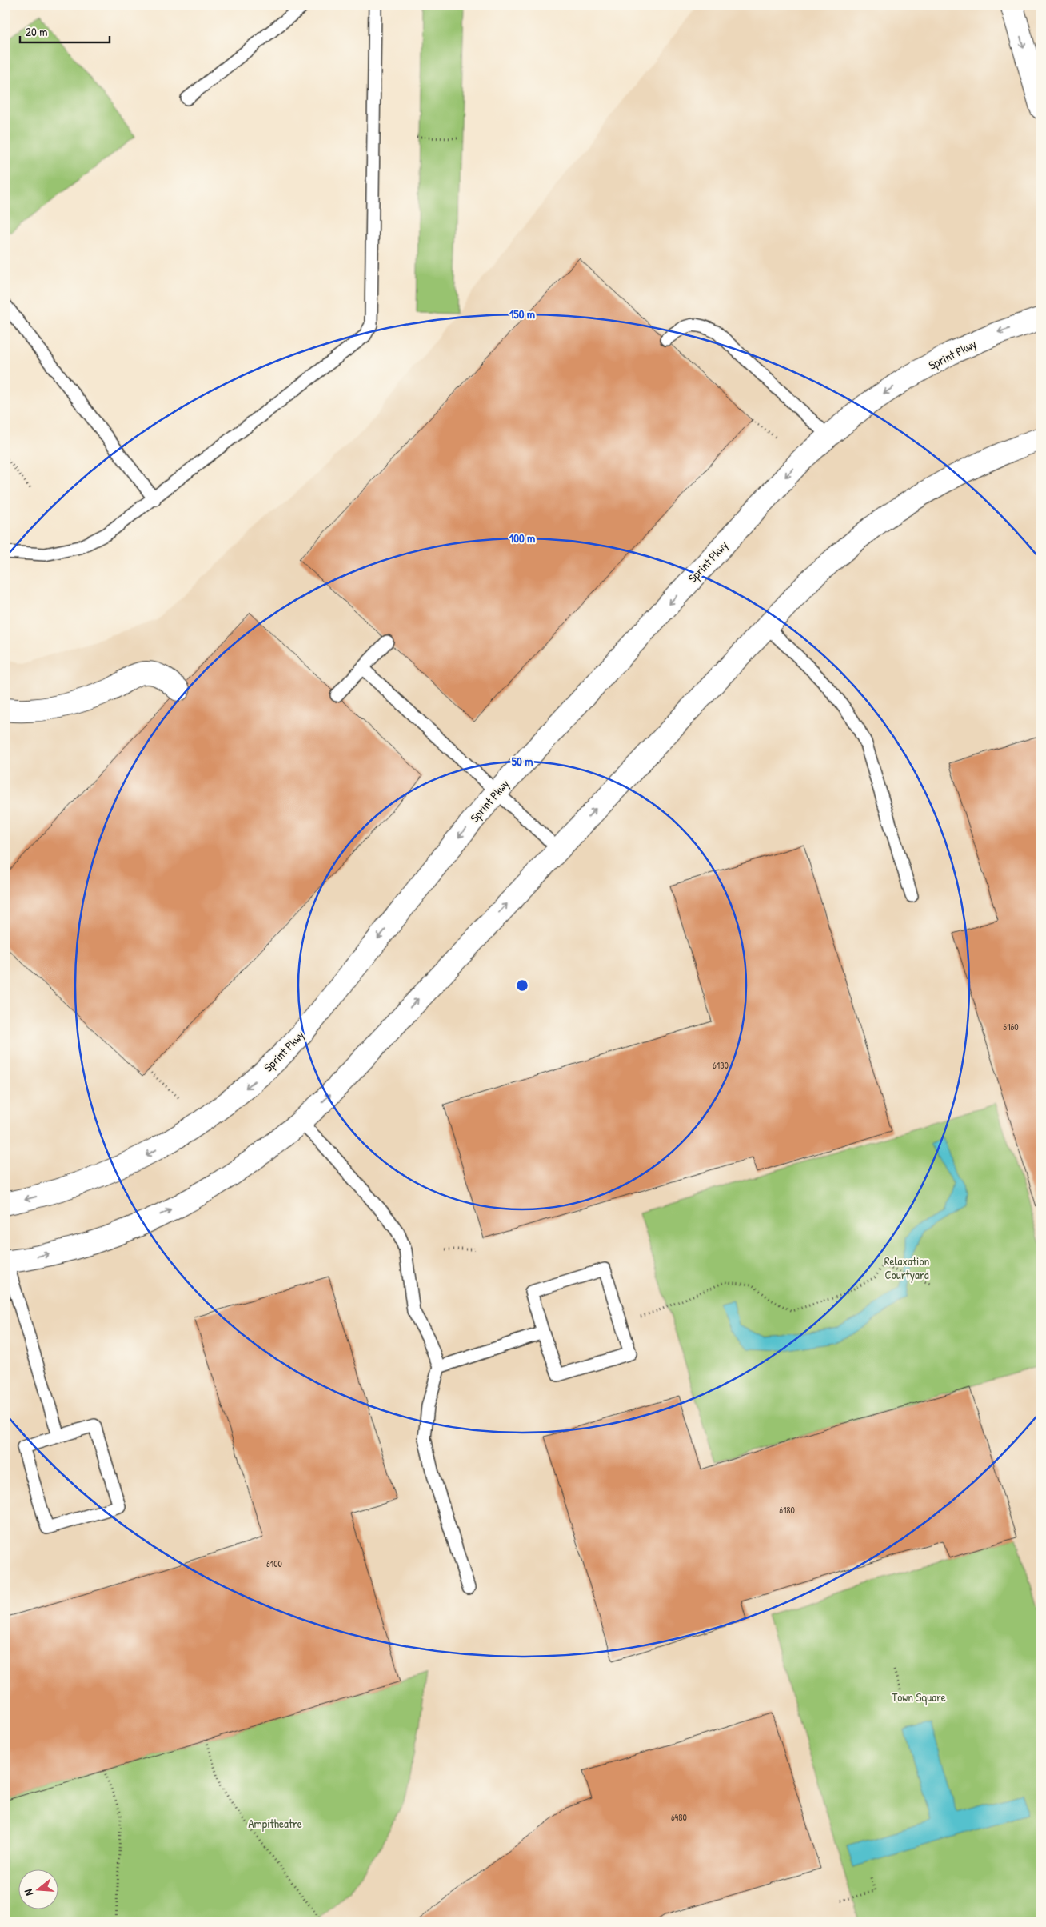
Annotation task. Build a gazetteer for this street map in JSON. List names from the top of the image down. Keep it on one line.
{"streets":{"street":["Sprint Pkwy"]},"parks":["Relaxation Courtyard","Town Square","Ampitheatre"],"house_numbers":["6160","6130","6180","6100","6480"],"scale_bar":"20 m","north":"left","rings":["150 m","100 m","50 m"]}
